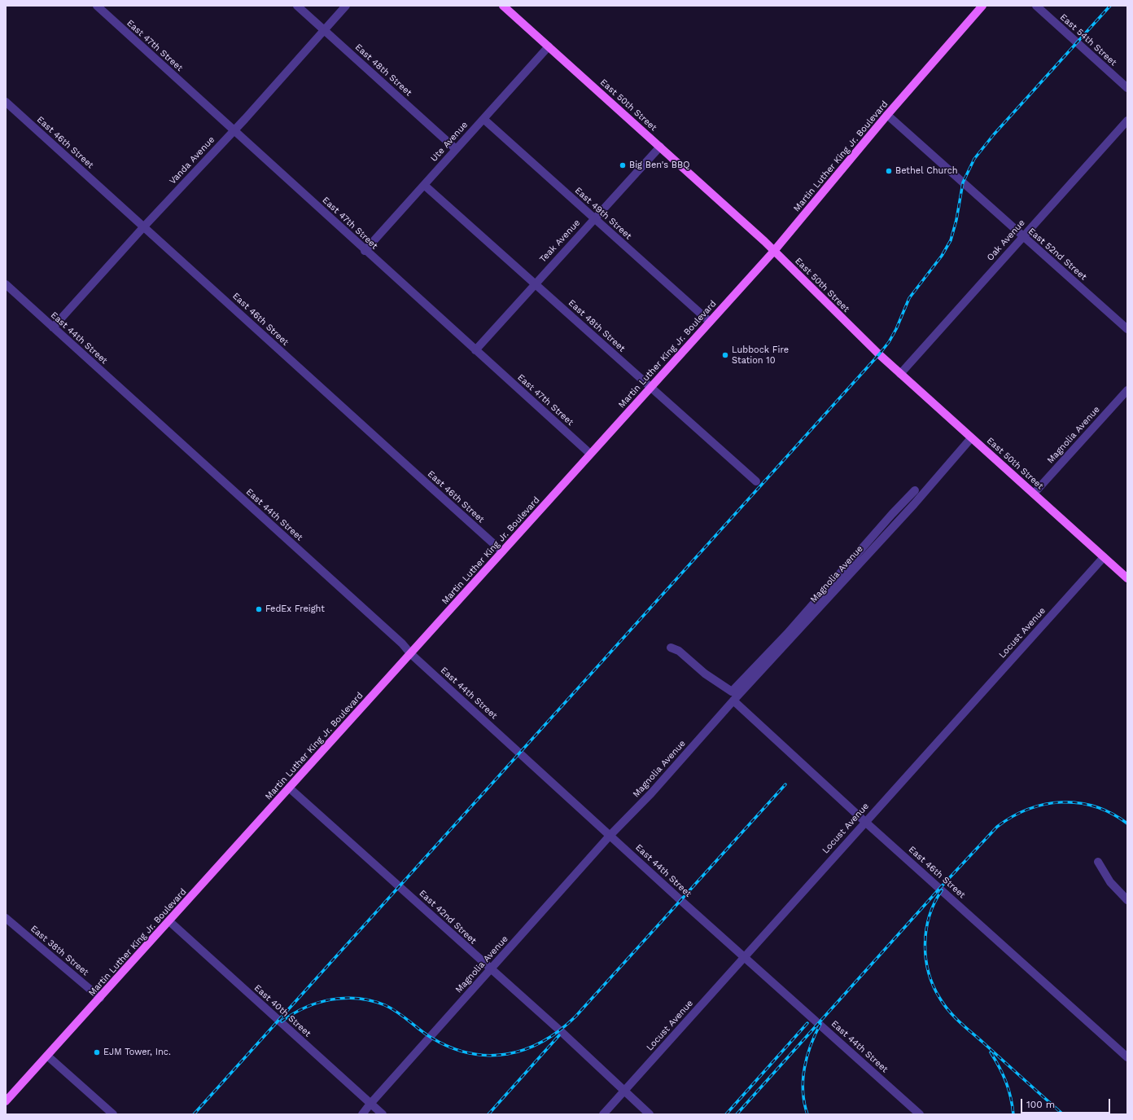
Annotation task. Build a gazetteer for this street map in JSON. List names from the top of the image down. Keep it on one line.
{"streets":{"main road":["East 50th Street","Martin Luther King Jr. Boulevard"],"street":["East 54th Street","East 47th Street","East 48th Street","Ute Avenue","East 46th Street","Vanda Avenue","East 49th Street","Oak Avenue","Teak Avenue","East 52nd Street","East 44th Street","Magnolia Avenue","Locust Avenue","East 42nd Street","East 38th Street","East 40th Street"]},"crossings":[["East 47th Street","Ute Avenue"],["East 47th Street","Martin Luther King Jr. Boulevard"],["East 47th Street","Vanda Avenue"],["East 47th Street","Teak Avenue"],["East 48th Street","Ute Avenue"],["East 48th Street","Martin Luther King Jr. Boulevard"],["East 48th Street","Vanda Avenue"],["East 48th Street","Teak Avenue"],["East 50th Street","Ute Avenue"],["East 50th Street","Martin Luther King Jr. Boulevard"],["East 50th Street","Oak Avenue"],["East 50th Street","Teak Avenue"],["East 50th Street","Magnolia Avenue"],["East 50th Street","Locust Avenue"],["Ute Avenue","East 49th Street"],["East 46th Street","Martin Luther King Jr. Boulevard"],["East 46th Street","Vanda Avenue"],["East 46th Street","Magnolia Avenue"],["East 46th Street","Locust Avenue"],["Martin Luther King Jr. Boulevard","East 49th Street"],["Martin Luther King Jr. Boulevard","East 52nd Street"],["Martin Luther King Jr. Boulevard","East 44th Street"],["Martin Luther King Jr. Boulevard","East 42nd Street"],["Martin Luther King Jr. Boulevard","East 38th Street"],["Martin Luther King Jr. Boulevard","East 40th Street"],["Vanda Avenue","East 44th Street"],["East 49th Street","Teak Avenue"],["Oak Avenue","East 52nd Street"],["East 44th Street","Magnolia Avenue"],["East 44th Street","Locust Avenue"],["Magnolia Avenue","East 42nd Street"],["Magnolia Avenue","East 40th Street"],["Locust Avenue","East 42nd Street"]],"places":["Big Ben's BBQ","Bethel Church","Lubbock Fire Station 10","FedEx Freight","EJM Tower, Inc."],"scale_bar":"100 m"}
